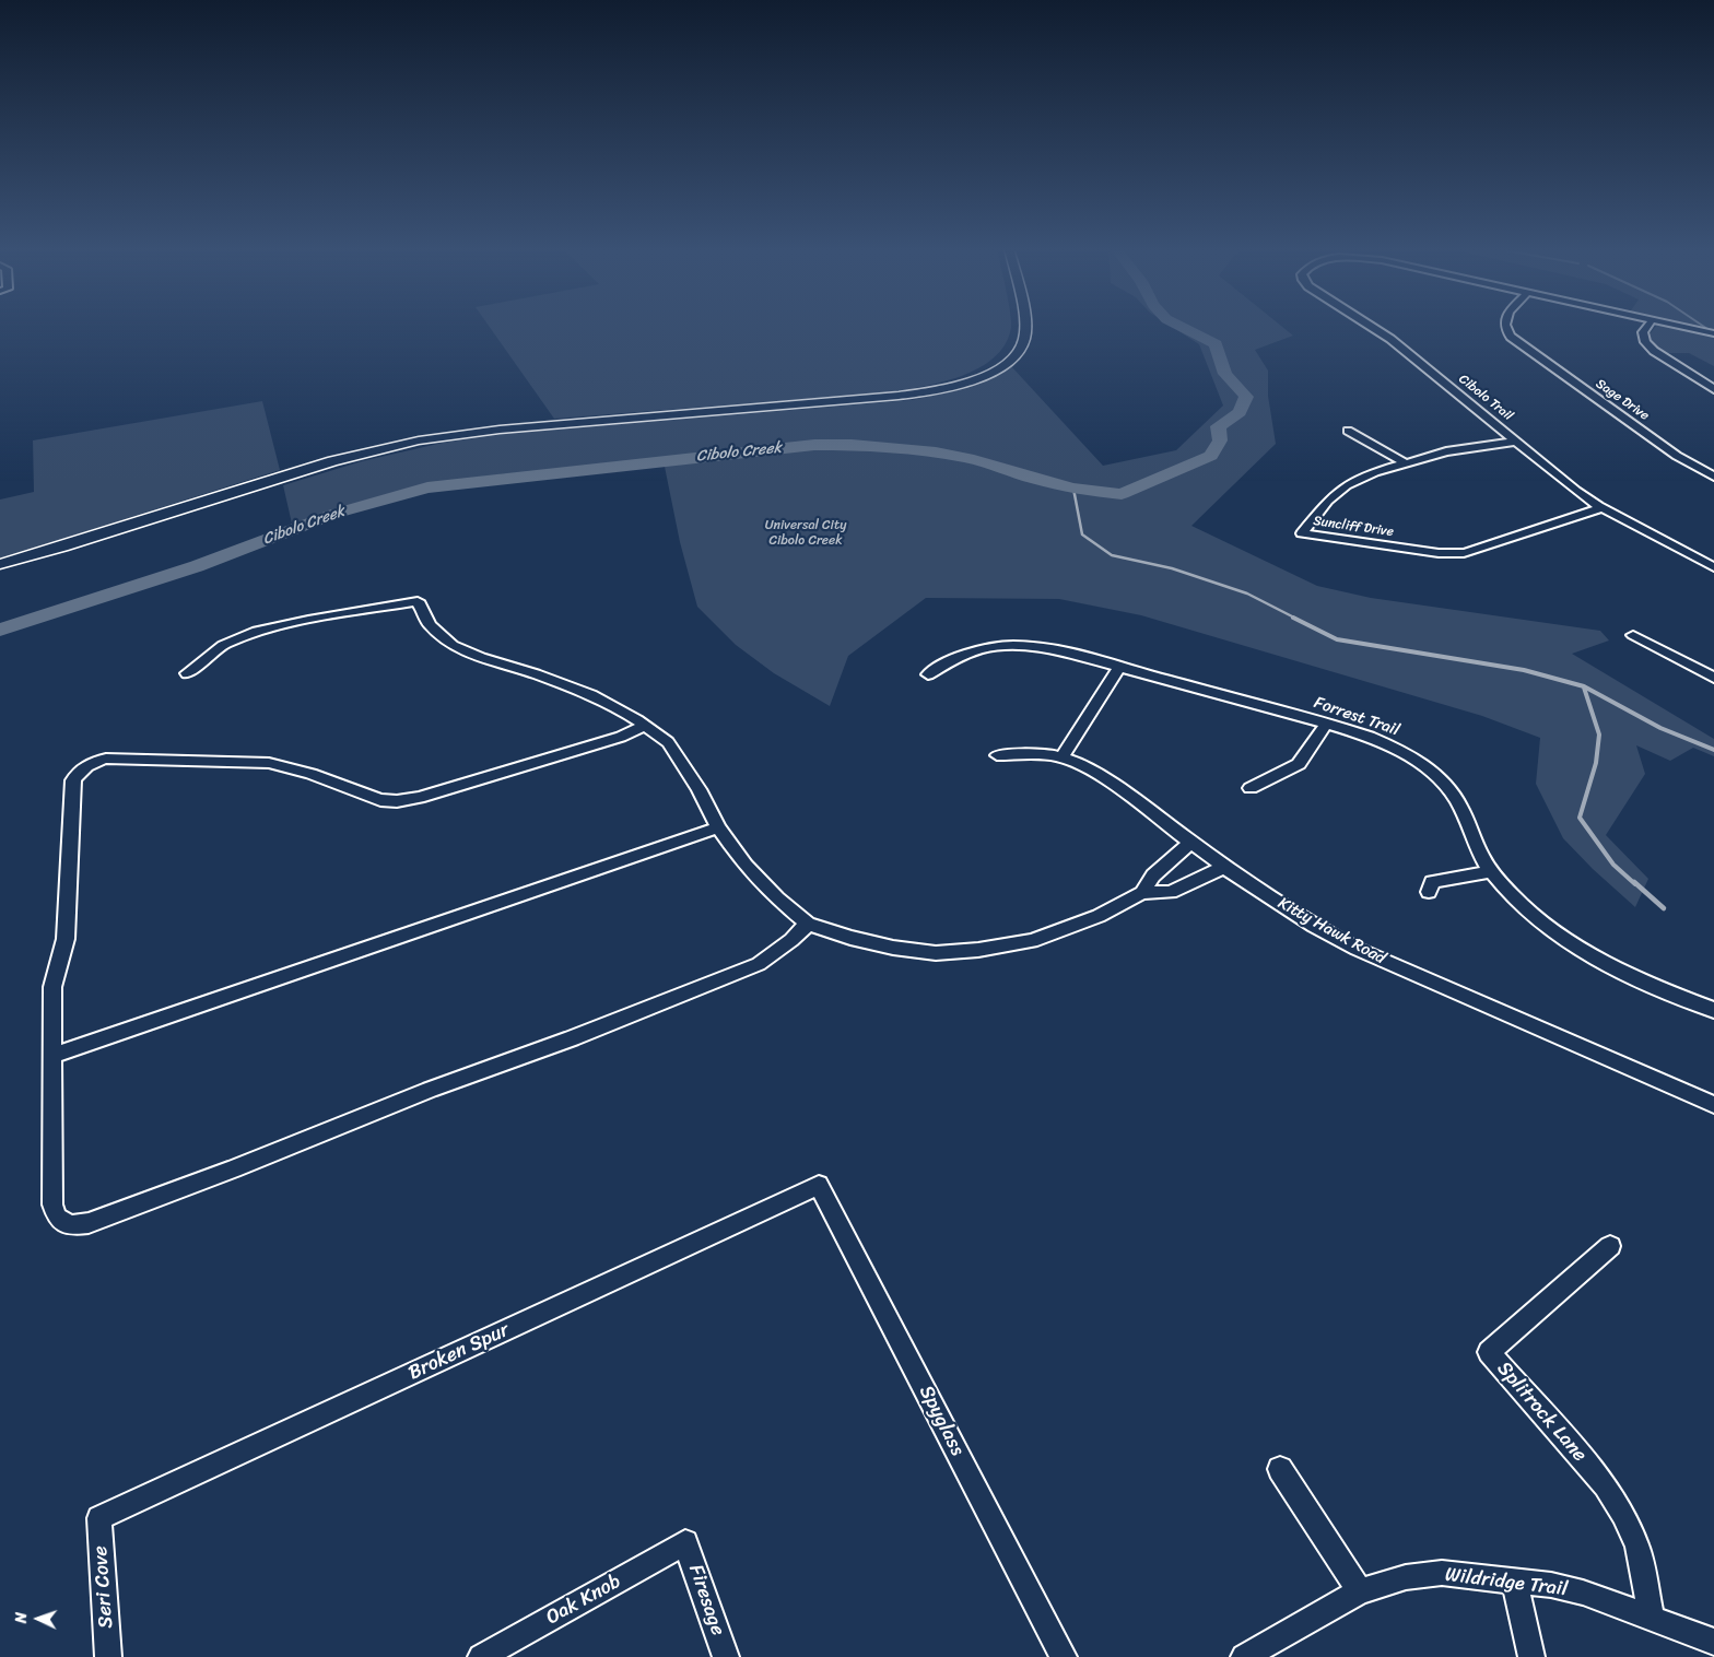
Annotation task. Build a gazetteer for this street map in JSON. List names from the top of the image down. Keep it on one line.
{"streets":{"street":["Cibolo Trail","Sage Drive","Suncliff Drive","Forrest Trail","Kitty Hawk Road","Broken Spur","Splitrock Lane","Spyglass","Wildridge Trail","Seri Cove","Oak Knob","Firesage"]},"crossings":[["Cibolo Trail","Suncliff Drive"],["Broken Spur","Spyglass"],["Broken Spur","Seri Cove"],["Splitrock Lane","Wildridge Trail"],["Oak Knob","Firesage"]],"water":["Cibolo Creek"],"parks":["Universal City Cibolo Creek"],"north":"left"}
